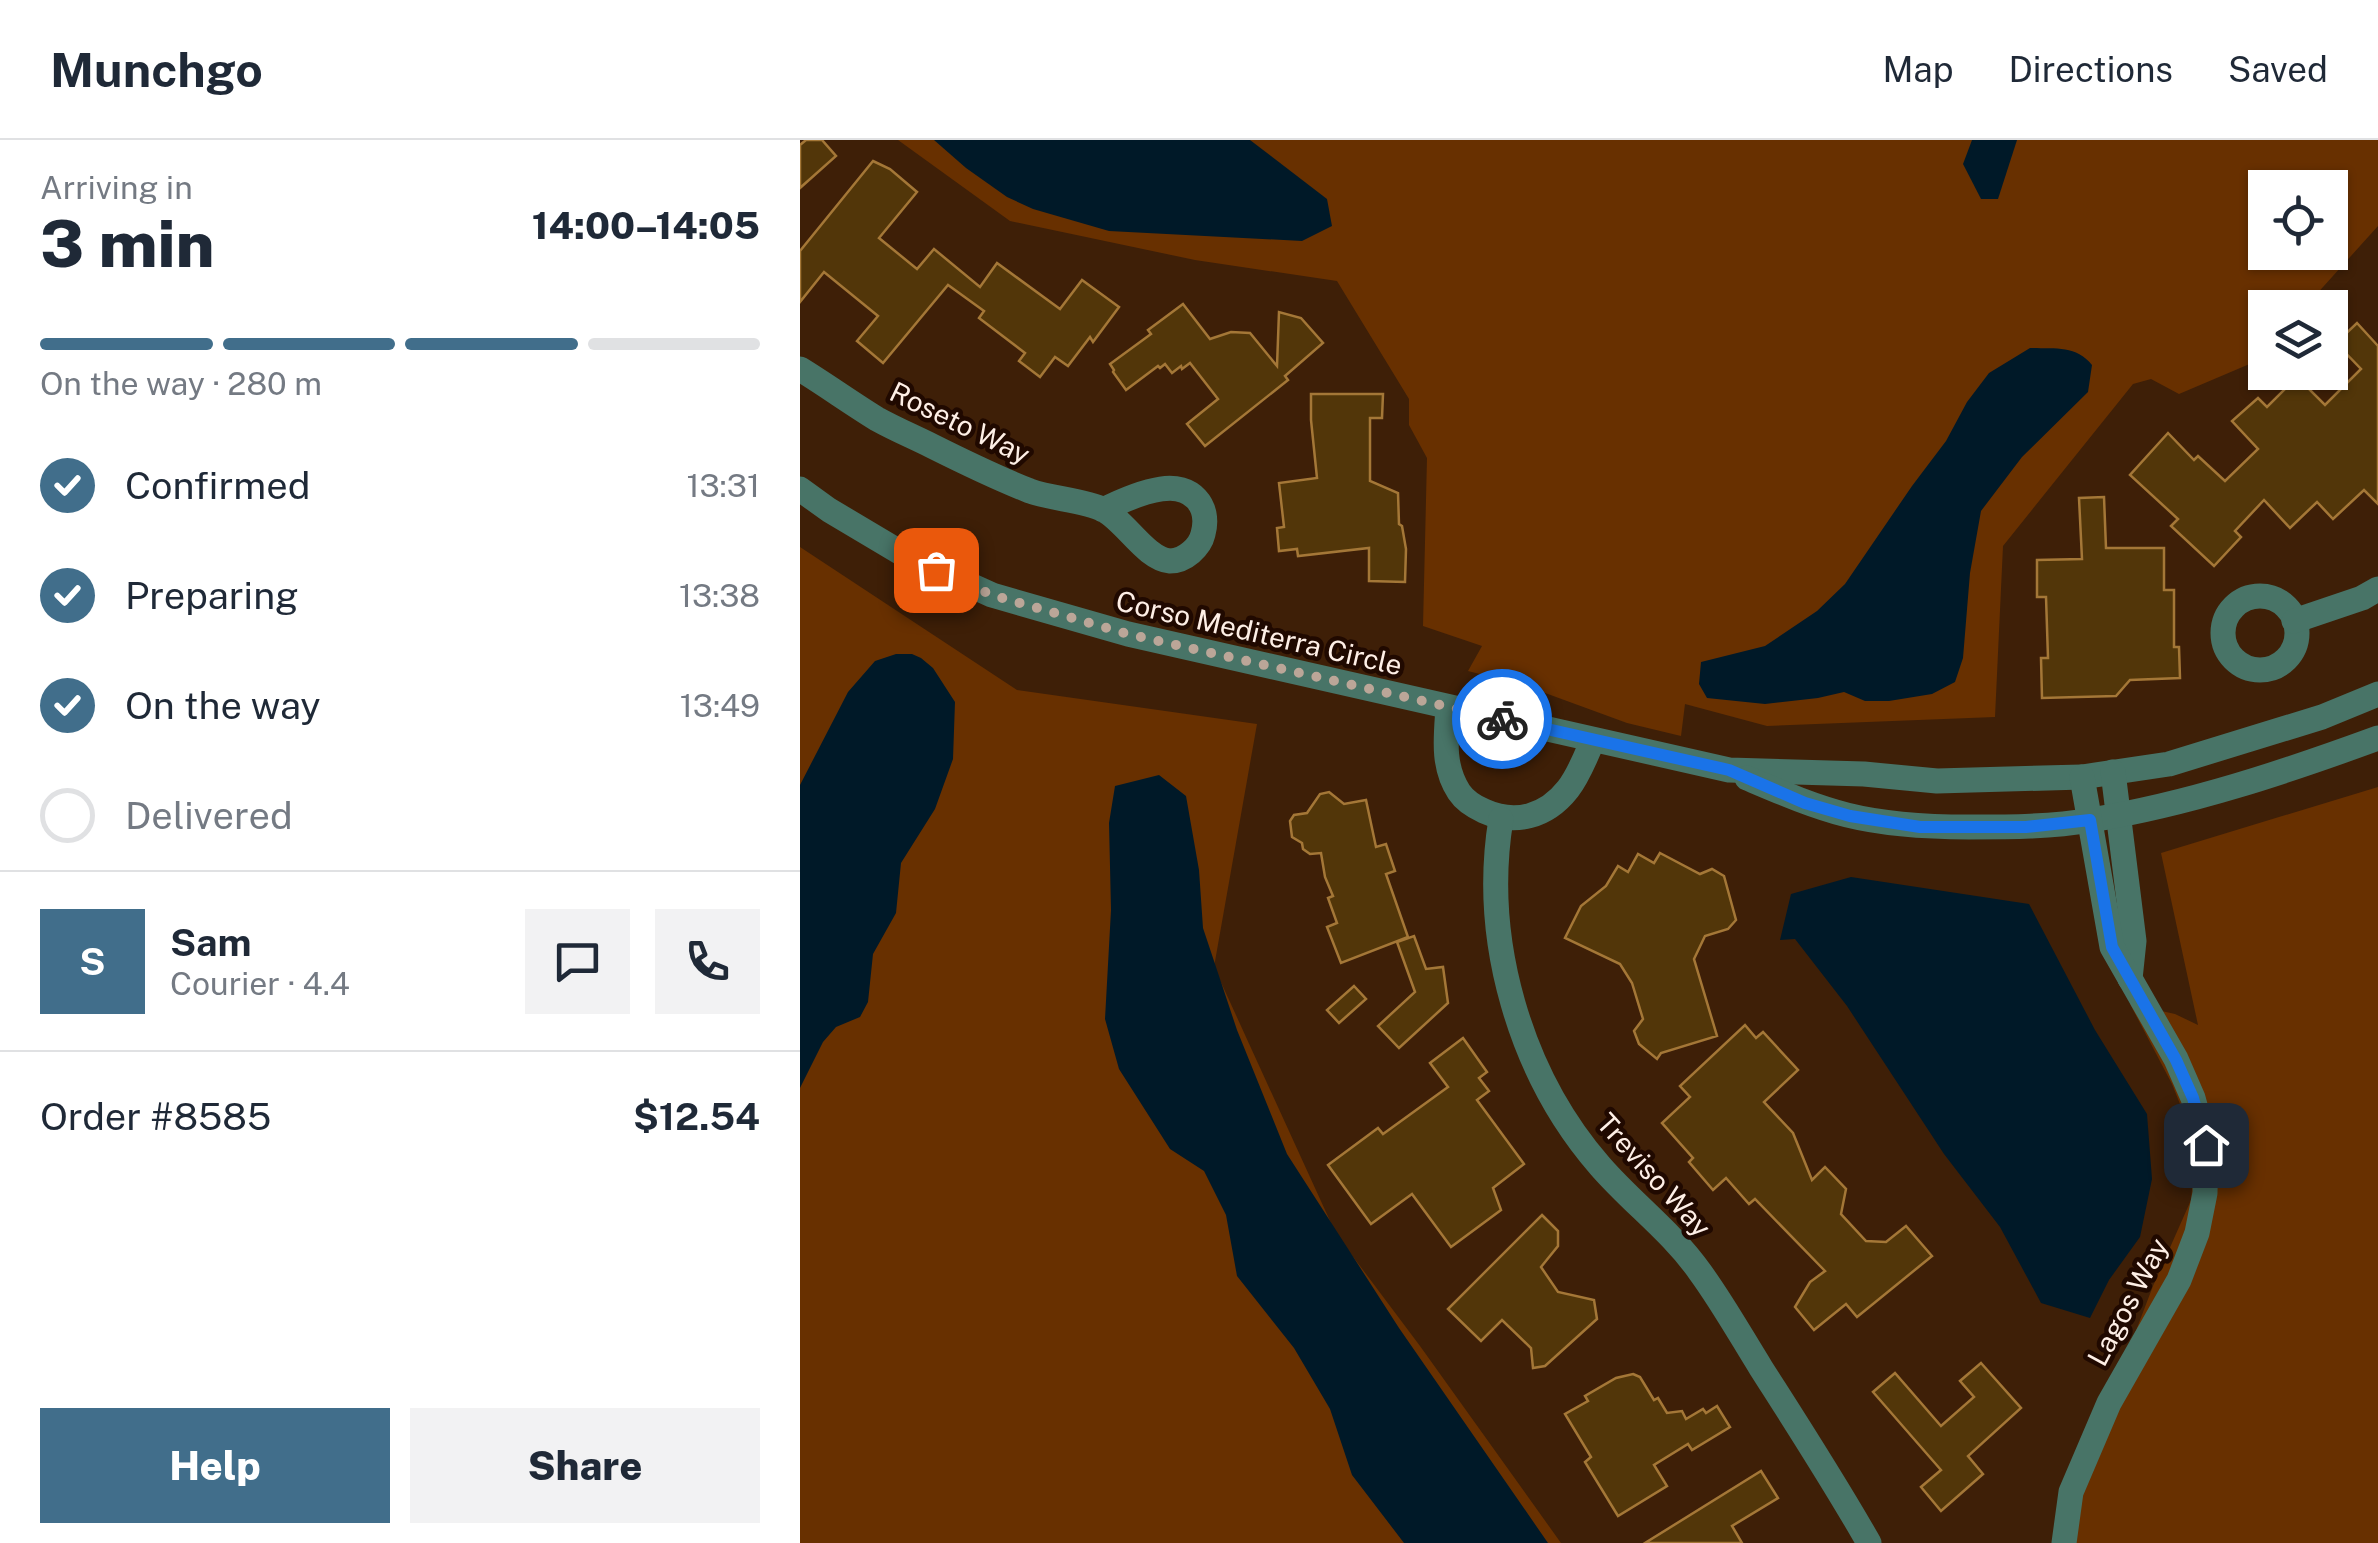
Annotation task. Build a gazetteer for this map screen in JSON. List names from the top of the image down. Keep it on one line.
{"streets":{"street":["Roseto Way","Corso Mediterra Circle","Treviso Way","Lagos Way"]},"crossings":[["Corso Mediterra Circle","Lagos Way"]],"page":{"header":"Munchgo","nav":["Map","Directions","Saved"],"heading":["3 min","Arriving in","14:00–14:05"],"panel":["Sam","Courier · 4.4","Order #8585","$12.54"],"bar":"On the way · 280 m","list":[["Confirmed","13:31"],["Preparing","13:38"],["On the way","13:49"],"Delivered"],"round":"S","buttons":["Help","Share"]}}
